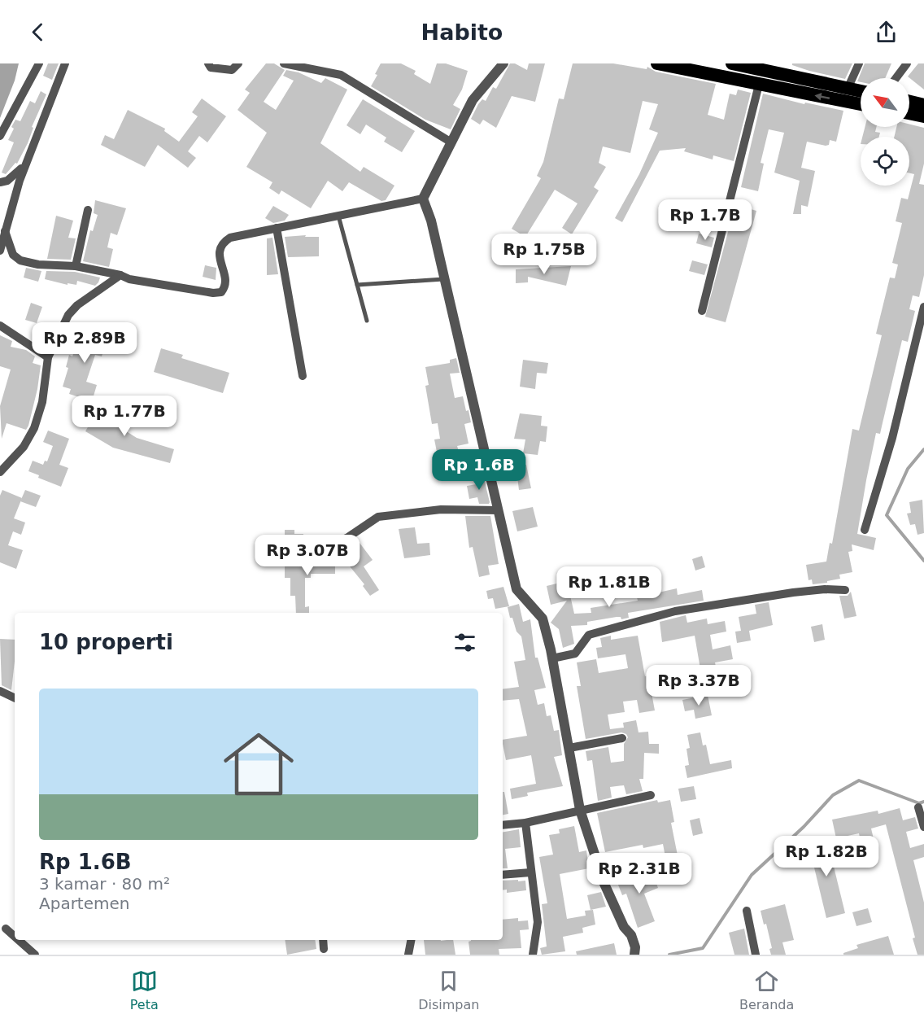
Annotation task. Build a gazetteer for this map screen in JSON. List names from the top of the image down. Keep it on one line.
{"north":"top left","page":{"header":"Habito","price":["Rp 1.7B","Rp 1.75B","Rp 2.89B","Rp 1.77B","Rp 1.6B","Rp 3.07B","Rp 1.81B","Rp 3.37B","Rp 1.82B","Rp 2.31B"],"heading":"10 properti","list":[{"name":"Rp 1.6B","note":"3 kamar · 80 m² · Apartemen"}],"tabs":["Peta","Disimpan","Beranda"]}}
